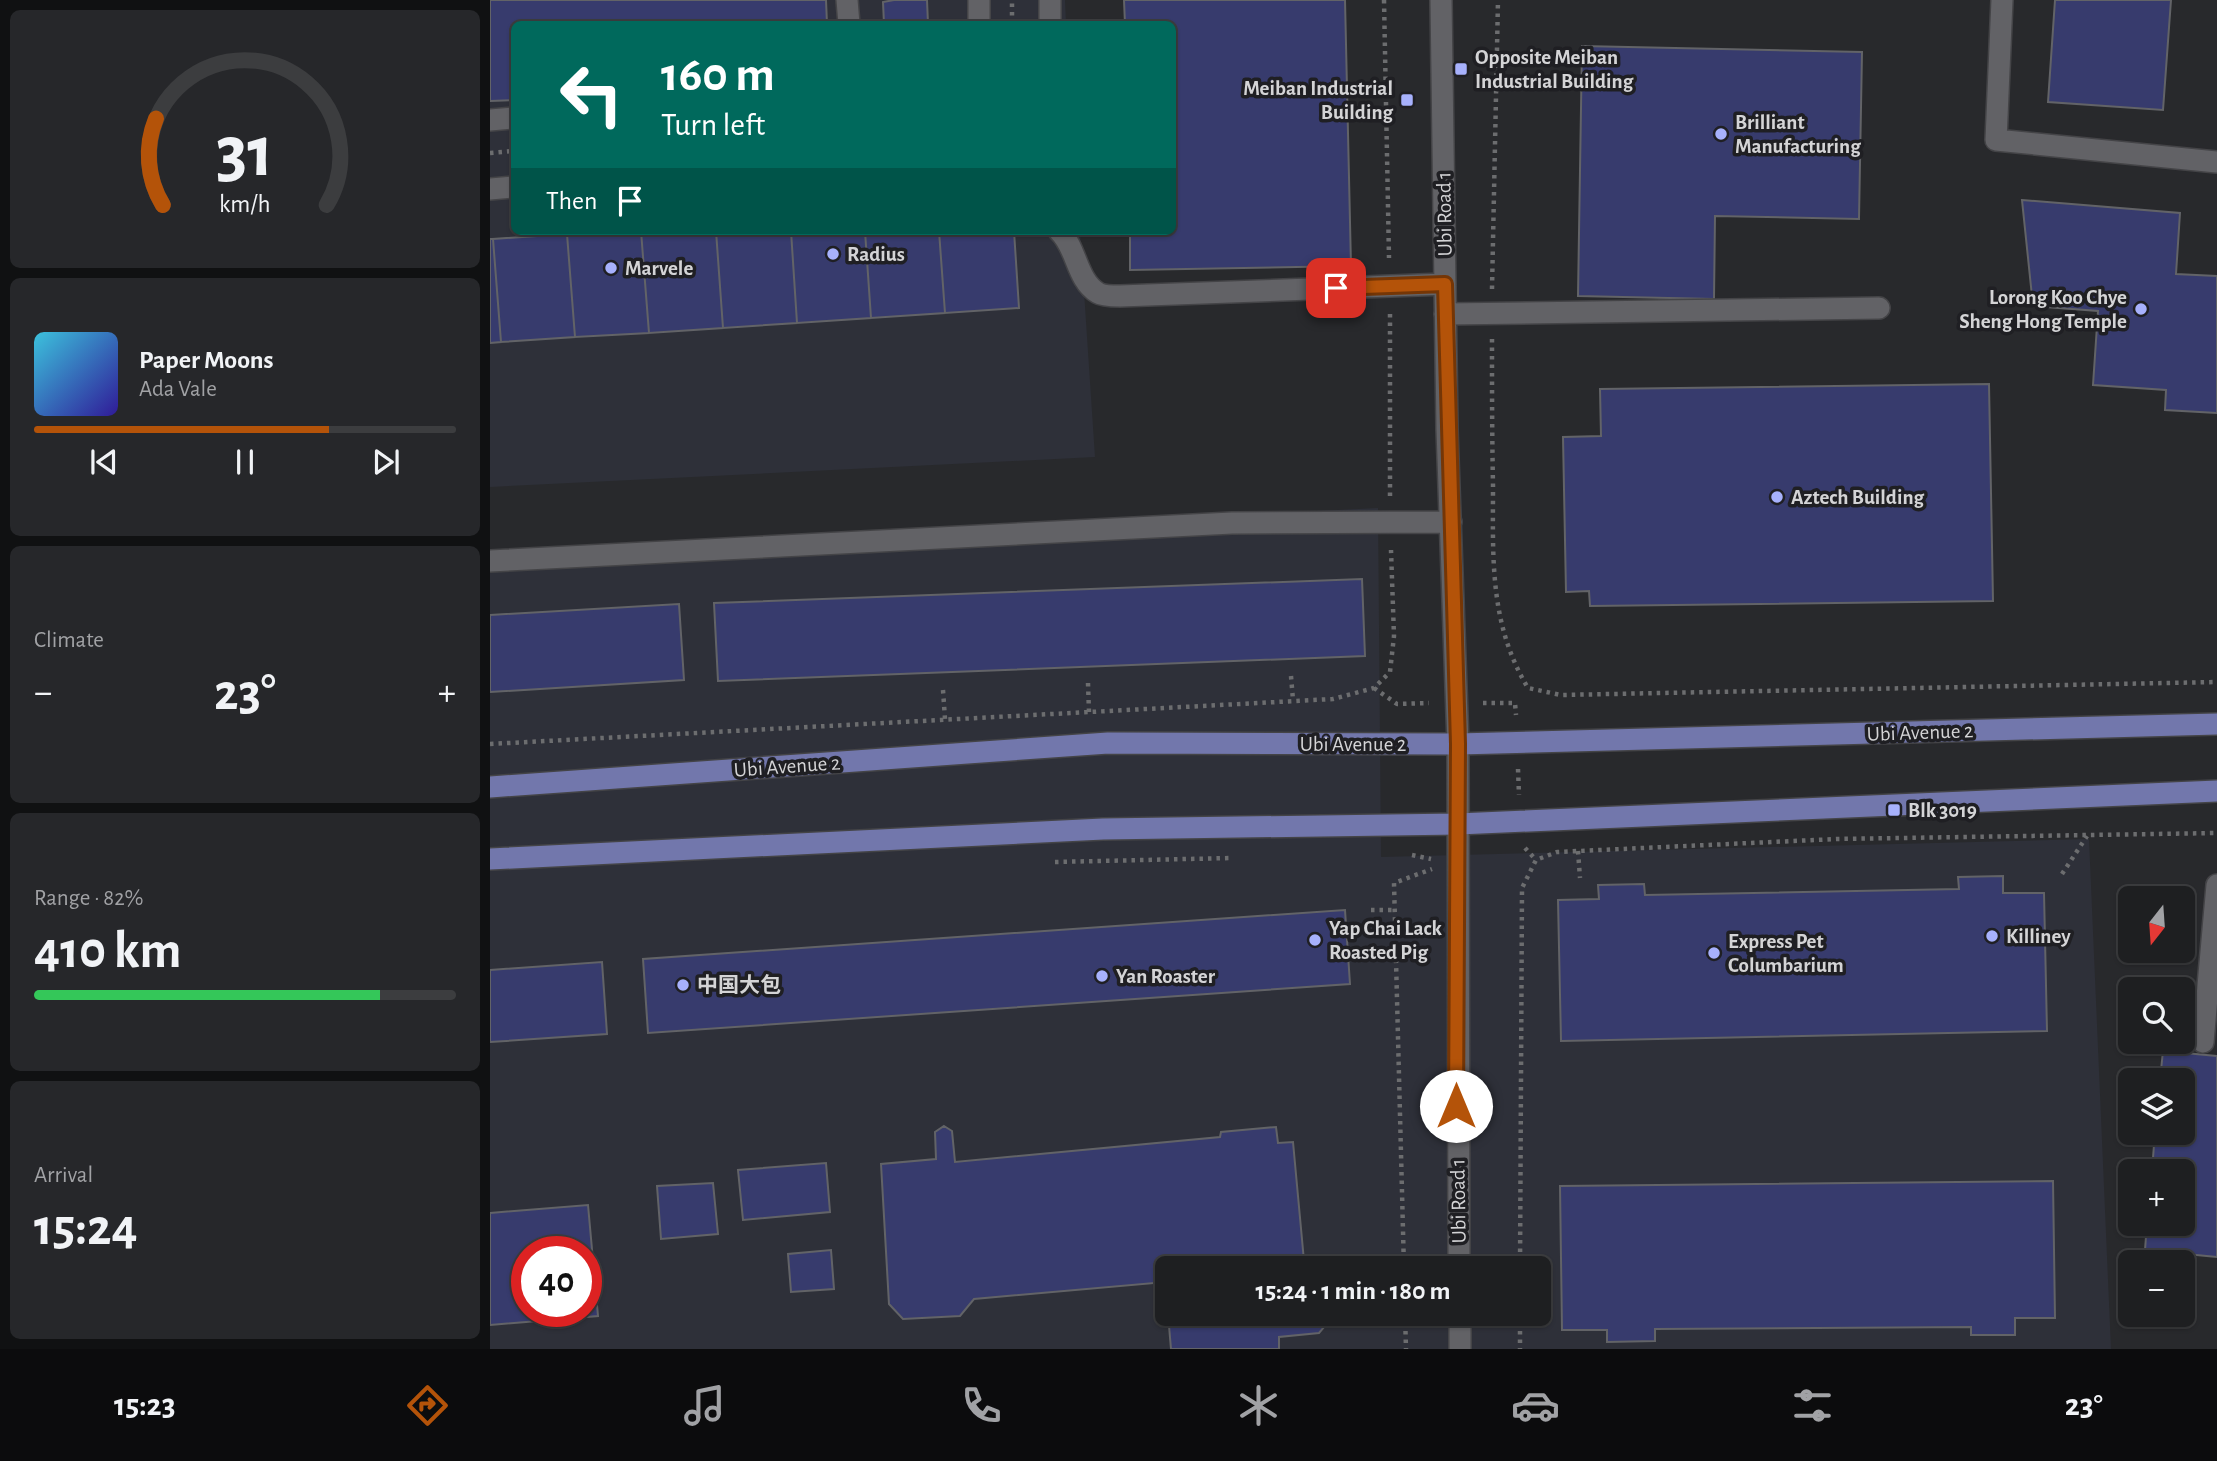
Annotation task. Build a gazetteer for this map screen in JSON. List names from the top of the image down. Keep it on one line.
{"streets":{"main road":["Ubi Avenue 2"],"street":["Ubi Road 1"]},"crossings":[["Ubi Road 1","Ubi Avenue 2"]],"places":{"transit":["Opposite Meiban Industrial Building","Meiban Industrial Building","Blk 3019"],"other":["Brilliant Manufacturing","Radius","Marvele","Lorong Koo Chye Sheng Hong Temple","Aztech Building","Killiney","Yap Chai Lack Roasted Pig","Express Pet Columbarium","Yan Roaster","中国大包"]},"north":"bottom","page":{"turn":["160 m","Turn left"],"then":"Then","song":["Paper Moons","Ada Vale"],"tile":["Climate",["Range · 82%","410 km"],["Arrival","15:24"]],"heat":["−","23°","+"],"map_buttons":["+","−"],"limit":"40","trip":"15:24 · 1 min · 180 m","tabs":["15:23","23°"],"gauge":["31","km/h"]}}
